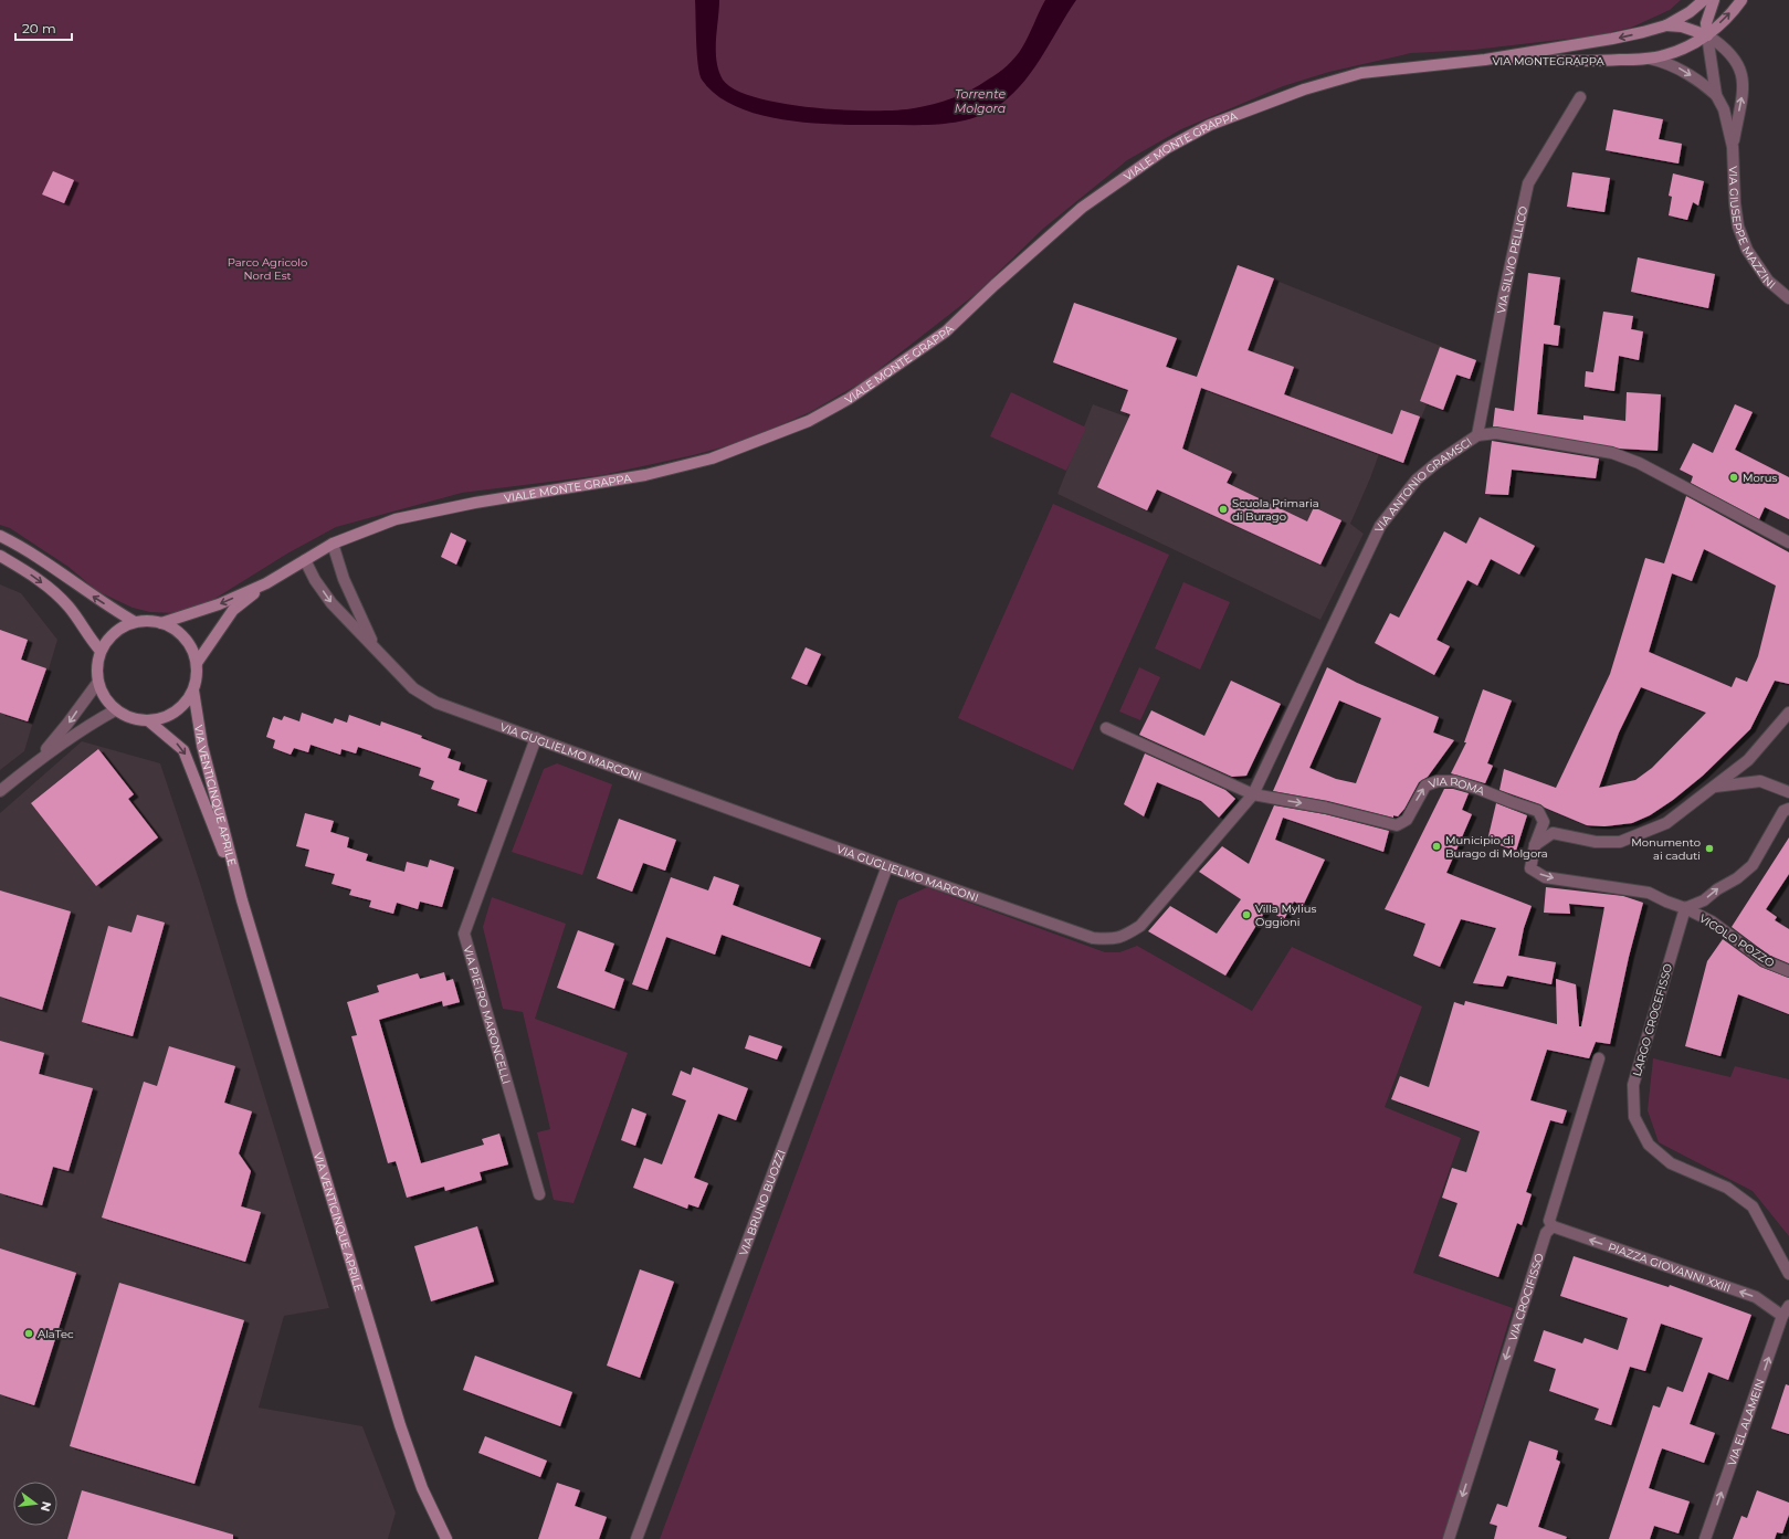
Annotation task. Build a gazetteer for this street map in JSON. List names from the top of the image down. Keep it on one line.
{"streets":{"street":["VIA MONTEGRAPPA","VIALE MONTE GRAPPA","VIA GIUSEPPE MAZZINI","VIA SILVIO PELLICO","VIA ANTONIO GRAMSCI","VIA GUGLIELMO MARCONI","VIA ROMA","VIA VENTICINQUE APRILE","VICOLO POZZO","VIA PIETRO MARONCELLI","LARGO CROCEFISSO","VIA BRUNO BUOZZI","PIAZZA GIOVANNI XXIII","VIA CROCIFISSO","VIA EL ALAMEIN"]},"crossings":[["VIA MONTEGRAPPA","VIALE MONTE GRAPPA"],["VIA MONTEGRAPPA","VIA GIUSEPPE MAZZINI"],["VIALE MONTE GRAPPA","VIA GUGLIELMO MARCONI"],["VIALE MONTE GRAPPA","VIA VENTICINQUE APRILE"],["VIA SILVIO PELLICO","VIA ANTONIO GRAMSCI"],["VIA ANTONIO GRAMSCI","VIA GUGLIELMO MARCONI"],["VIA ANTONIO GRAMSCI","VIA ROMA"],["VIA GUGLIELMO MARCONI","VIA ROMA"],["VIA GUGLIELMO MARCONI","VIA PIETRO MARONCELLI"],["VIA GUGLIELMO MARCONI","VIA BRUNO BUOZZI"],["VIA ROMA","VICOLO POZZO"],["VICOLO POZZO","LARGO CROCEFISSO"],["PIAZZA GIOVANNI XXIII","VIA CROCIFISSO"],["PIAZZA GIOVANNI XXIII","VIA EL ALAMEIN"]],"one_way":["VIA ROMA","VICOLO POZZO","PIAZZA GIOVANNI XXIII","VIA CROCIFISSO","VIA EL ALAMEIN"],"water":["Torrente Molgora"],"parks":["Parco Agricolo Nord Est"],"places":["Morus","Scuola Primaria di Burago","Municipio di Burago di Molgora","Monumento ai caduti","Villa Mylius Oggioni","AlaTec"],"scale_bar":"20 m","north":"right"}
